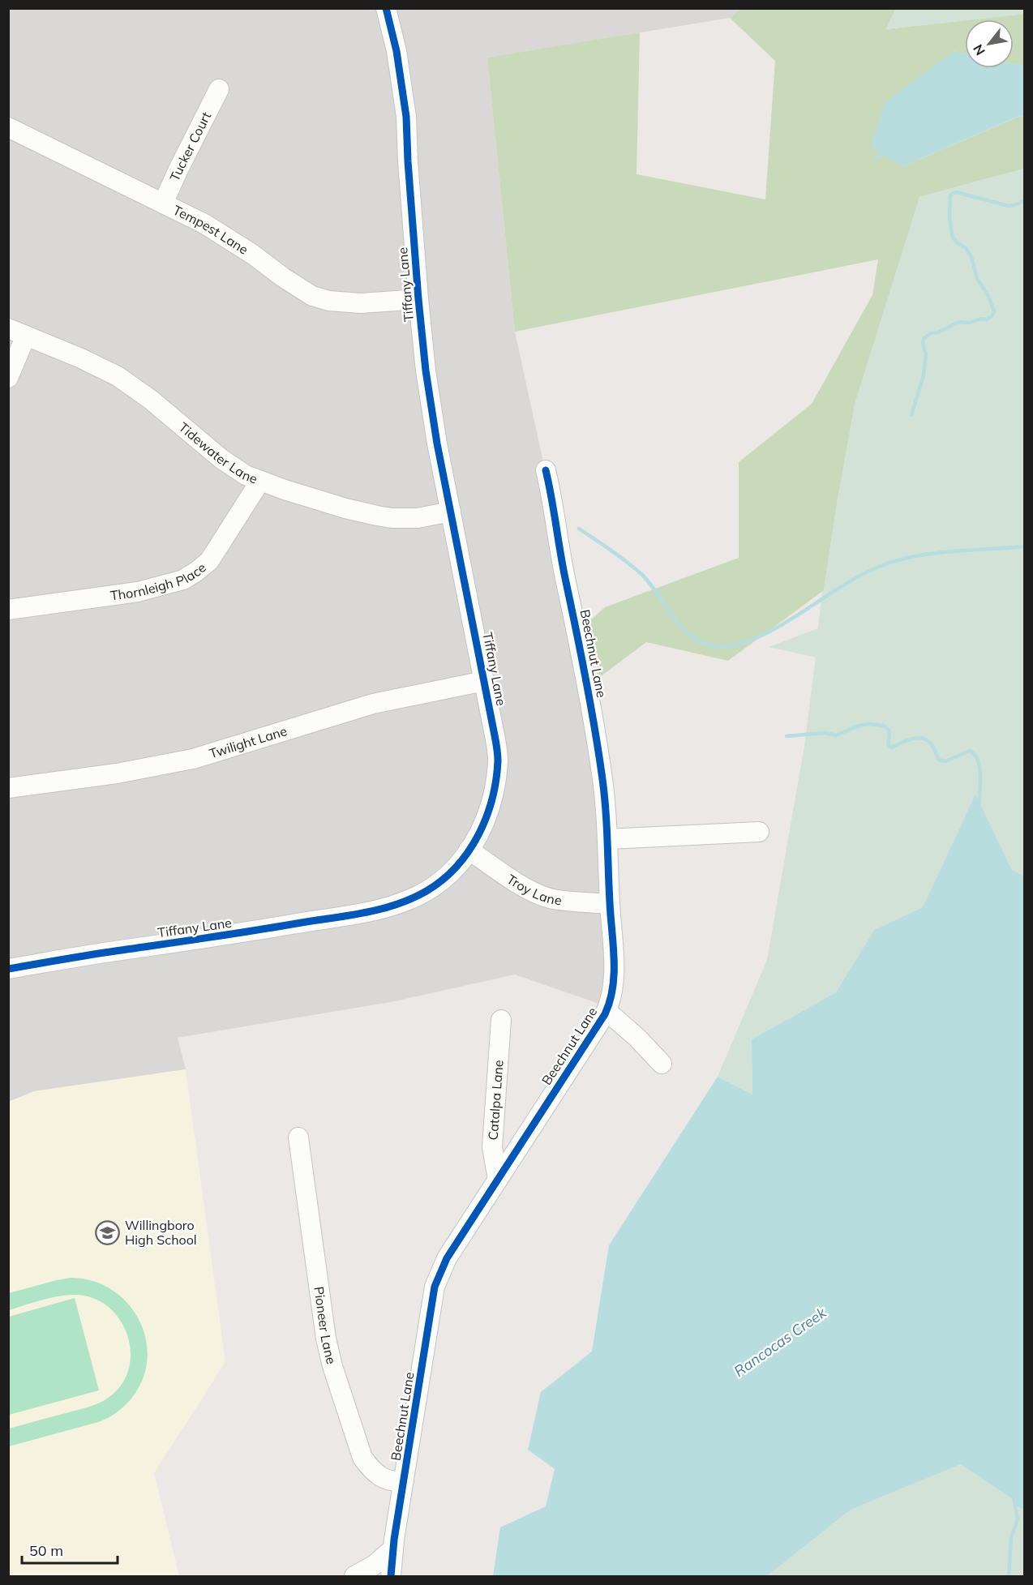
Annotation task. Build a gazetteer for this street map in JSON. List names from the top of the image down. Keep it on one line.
{"streets":{"street":["Tucker Court","Tempest Lane","Tiffany Lane","Tidewater Lane","Thornleigh Place","Beechnut Lane","Twilight Lane","Troy Lane","Catalpa Lane","Pioneer Lane"]},"crossings":[["Tucker Court","Tempest Lane"],["Tempest Lane","Tiffany Lane"],["Tiffany Lane","Tidewater Lane"],["Tiffany Lane","Twilight Lane"],["Tiffany Lane","Troy Lane"],["Tidewater Lane","Thornleigh Place"],["Beechnut Lane","Troy Lane"],["Beechnut Lane","Catalpa Lane"],["Beechnut Lane","Pioneer Lane"]],"water":["Rancocas Creek"],"places":{"school or university":["Willingboro High School"]},"scale_bar":"50 m","north":"bottom left"}
